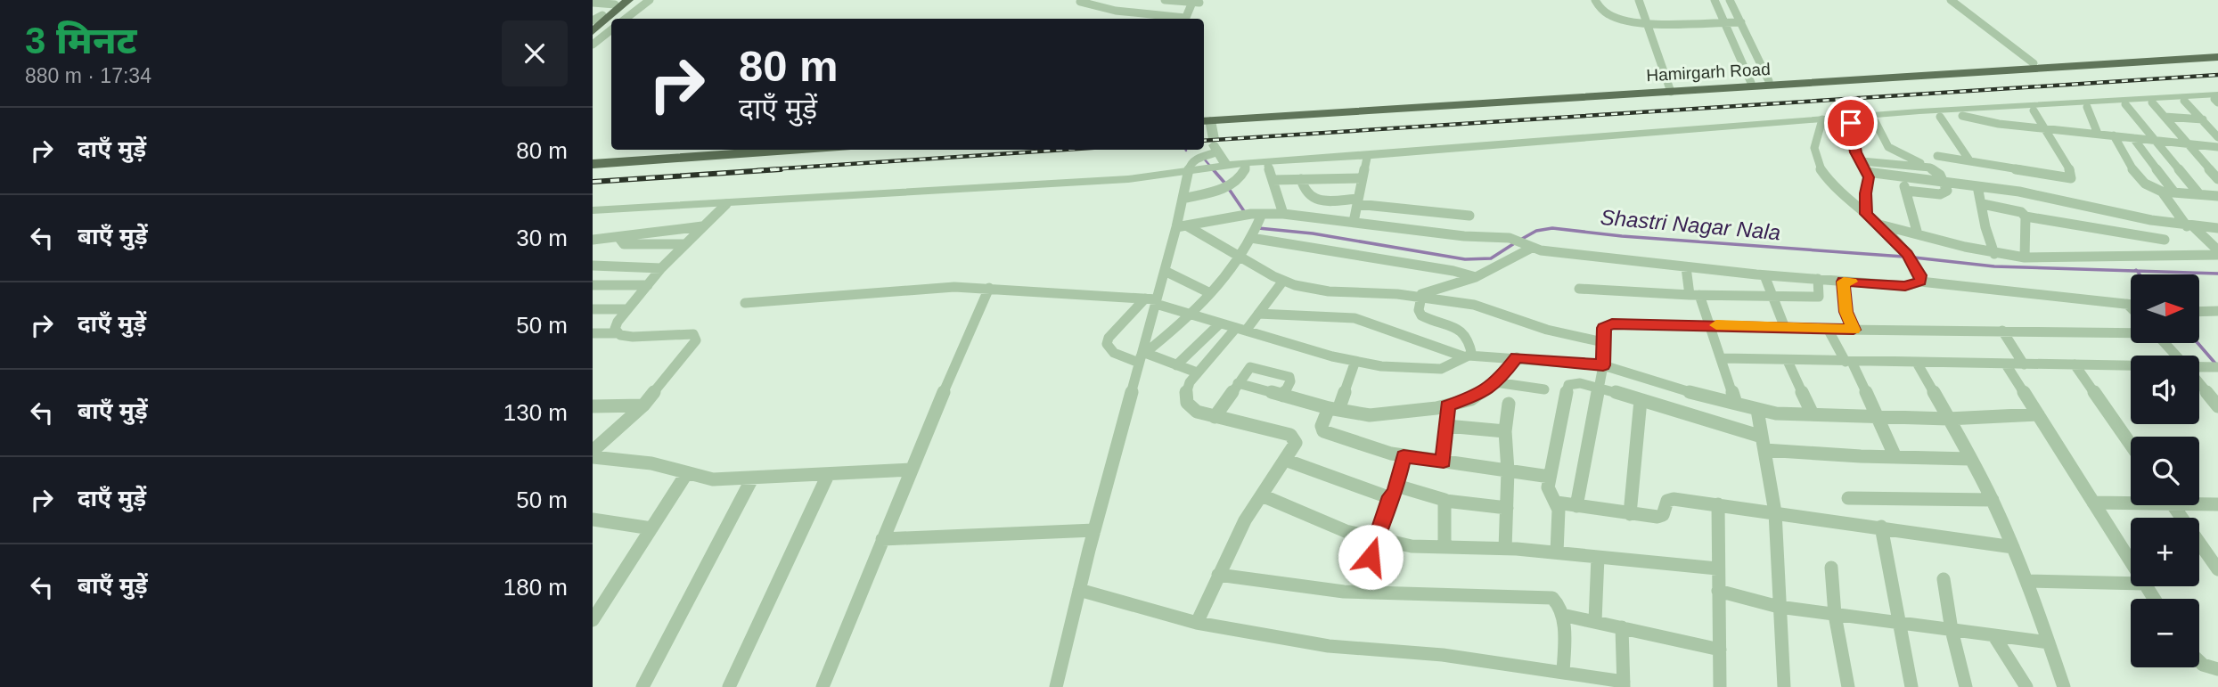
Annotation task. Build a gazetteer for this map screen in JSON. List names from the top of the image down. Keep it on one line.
{"streets":{"main road":["Hamirgarh Road"]},"water":["Shastri Nagar Nala"],"north":"right","page":{"heading":["3 मिनट","880 m · 17:34"],"turn":["80 m","दाएँ मुड़ें"],"list":[{"name":"दाएँ मुड़ें","value":"80 m"},{"name":"बाएँ मुड़ें","value":"30 m"},{"name":"दाएँ मुड़ें","value":"50 m"},{"name":"बाएँ मुड़ें","value":"130 m"},{"name":"दाएँ मुड़ें","value":"50 m"},{"name":"बाएँ मुड़ें","value":"180 m"}],"map_buttons":["+","−"]}}
